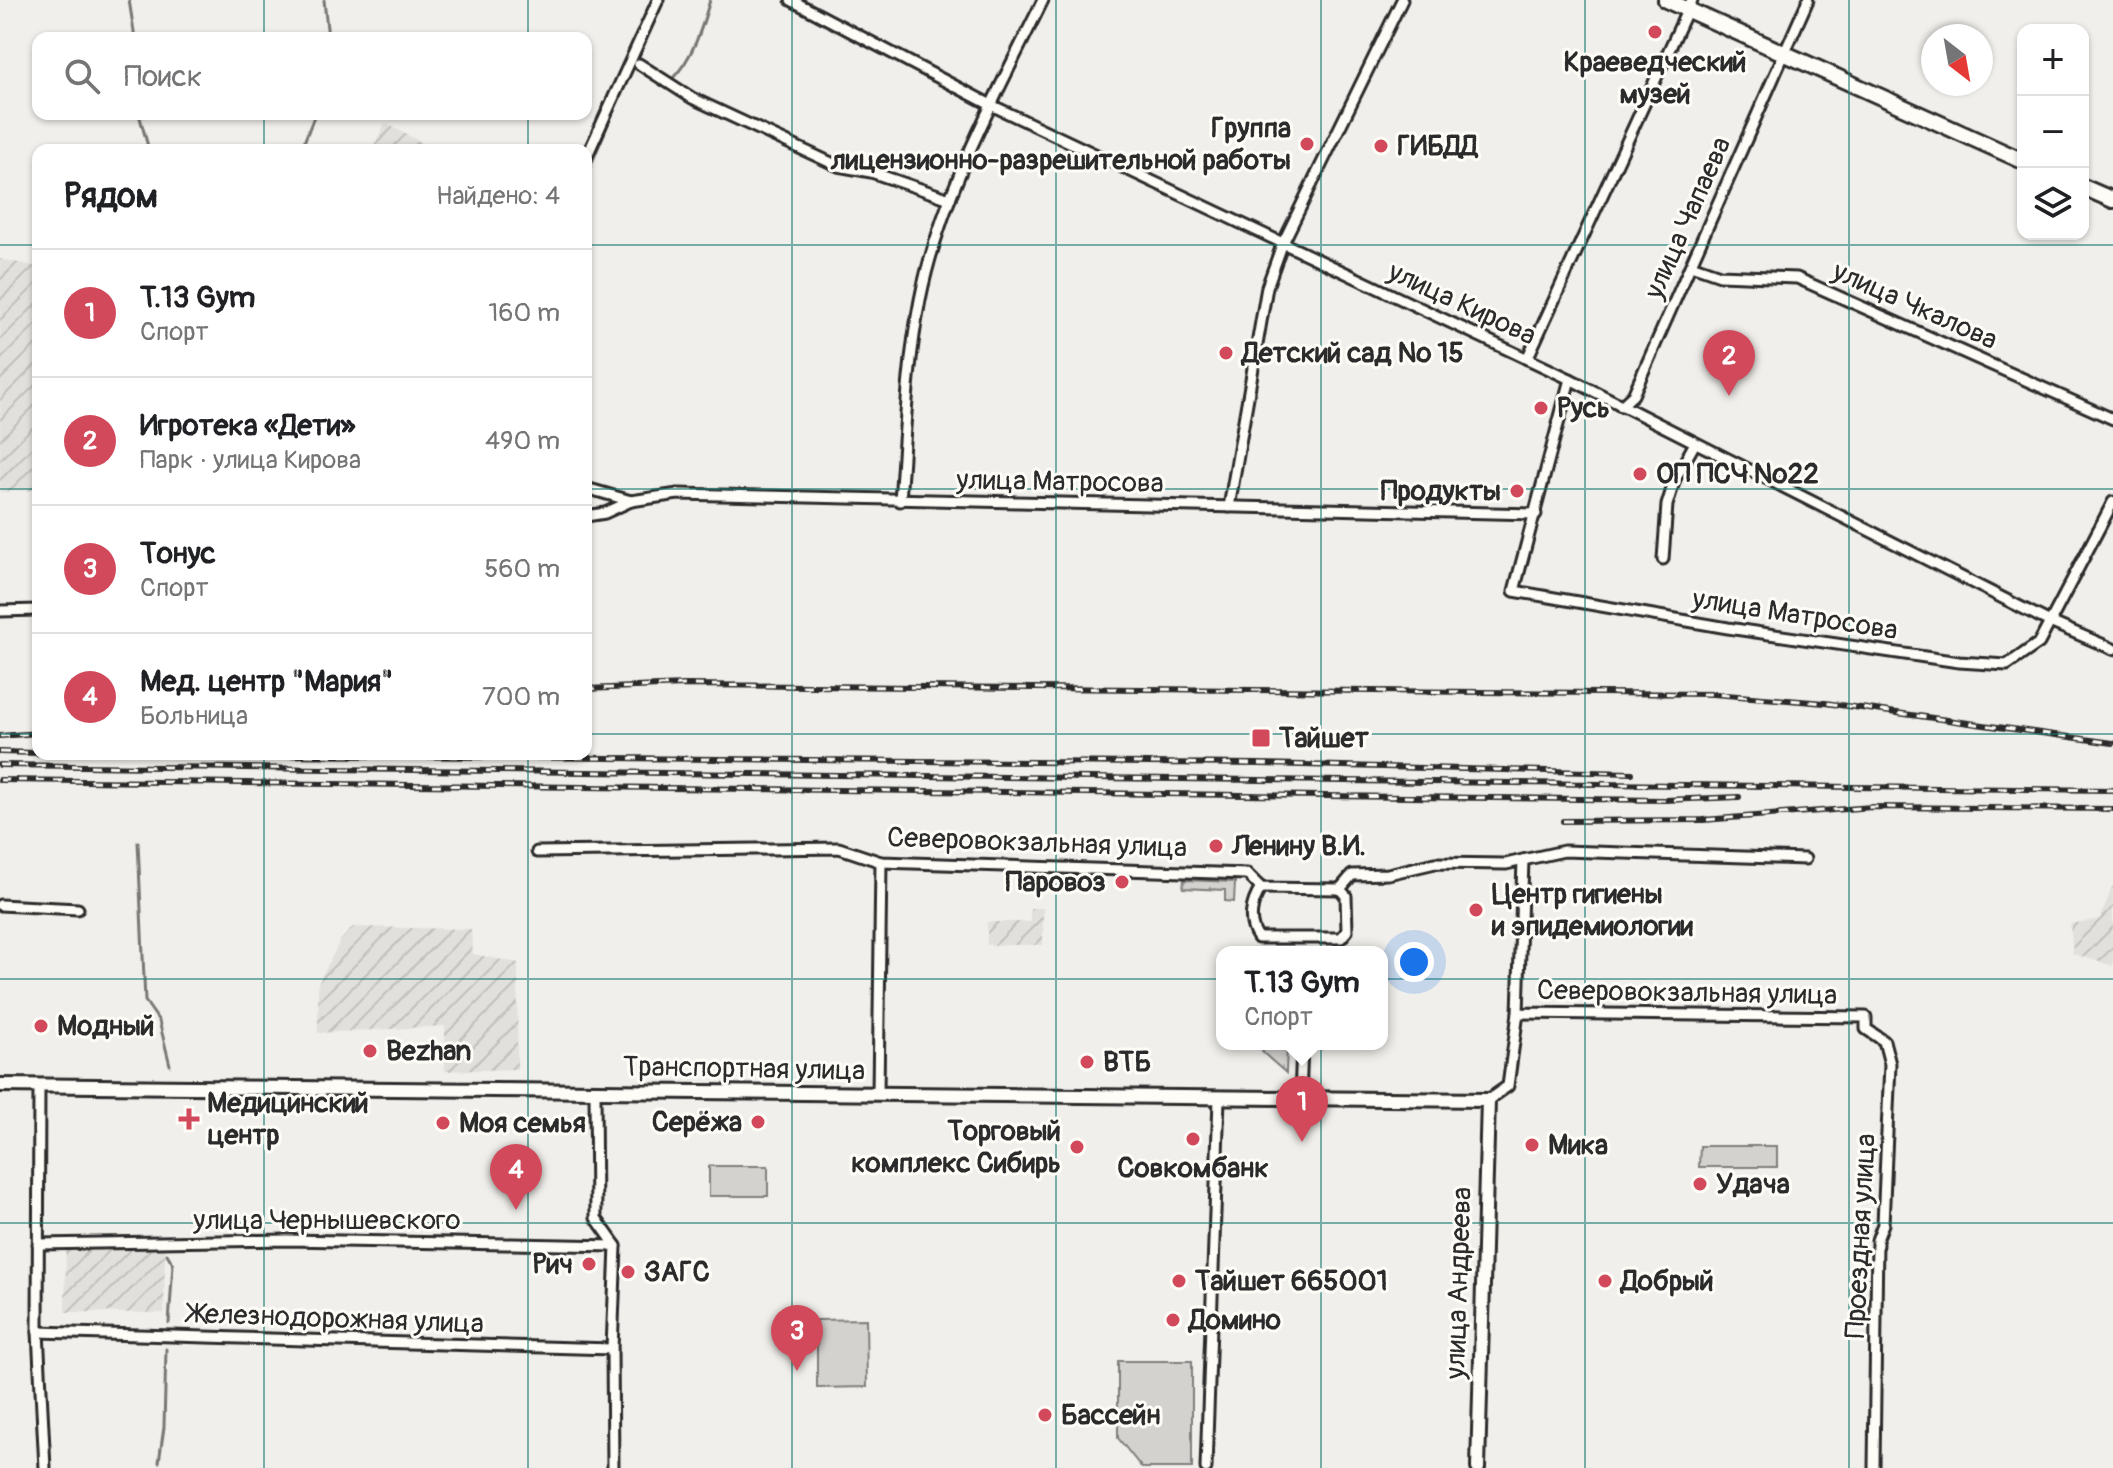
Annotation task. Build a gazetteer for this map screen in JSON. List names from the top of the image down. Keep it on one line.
{"streets":{"street":["улица Чапаева","улица Кирова","улица Чкалова","улица Матросова","Северовокзальная улица","Транспортная улица","улица Чернышевского","Проездная улица","улица Андреева","Железнодорожная улица"]},"crossings":[["улица Чапаева","улица Кирова"],["улица Чапаева","улица Чкалова"],["улица Кирова","улица Матросова"],["Северовокзальная улица","Проездная улица"],["Транспортная улица","улица Андреева"]],"places":{"other":["Краеведческий музей","Группа лицензионно-разрешительной работы","ГИБДД","Детский сад № 15","Русь","ОП ПСЧ №22","Продукты","Ленину В.И.","Паровоз","Центр гигиены и эпидемиологии","Модный","Bezhan","ВТБ","Серёжа","Моя семья","Совкомбанк","Мика","Торговый комплекс Сибирь","Удача","Рич","ЗАГС","Тайшет 665001","Добрый","Домино","Бассейн"],"transit":["Тайшет"],"health":["Медицинский центр"]},"north":"bottom right","page":{"map_buttons":["+","−"],"search":"Поиск","heading":["Рядом","Найдено: 4"],"list":[{"mark":"1","name":"T.13 Gym","note":"Спорт","value":"160 m"},{"mark":"2","name":"Игротека «Дети»","note":"Парк · улица Кирова","value":"490 m"},{"mark":"3","name":"Тонус","note":"Спорт","value":"560 m"},{"mark":"4","name":"Мед. центр \"Мария\"","note":"Больница","value":"700 m"}],"pins":["2","1","4","3"],"popup":["T.13 Gym","Спорт"]}}
